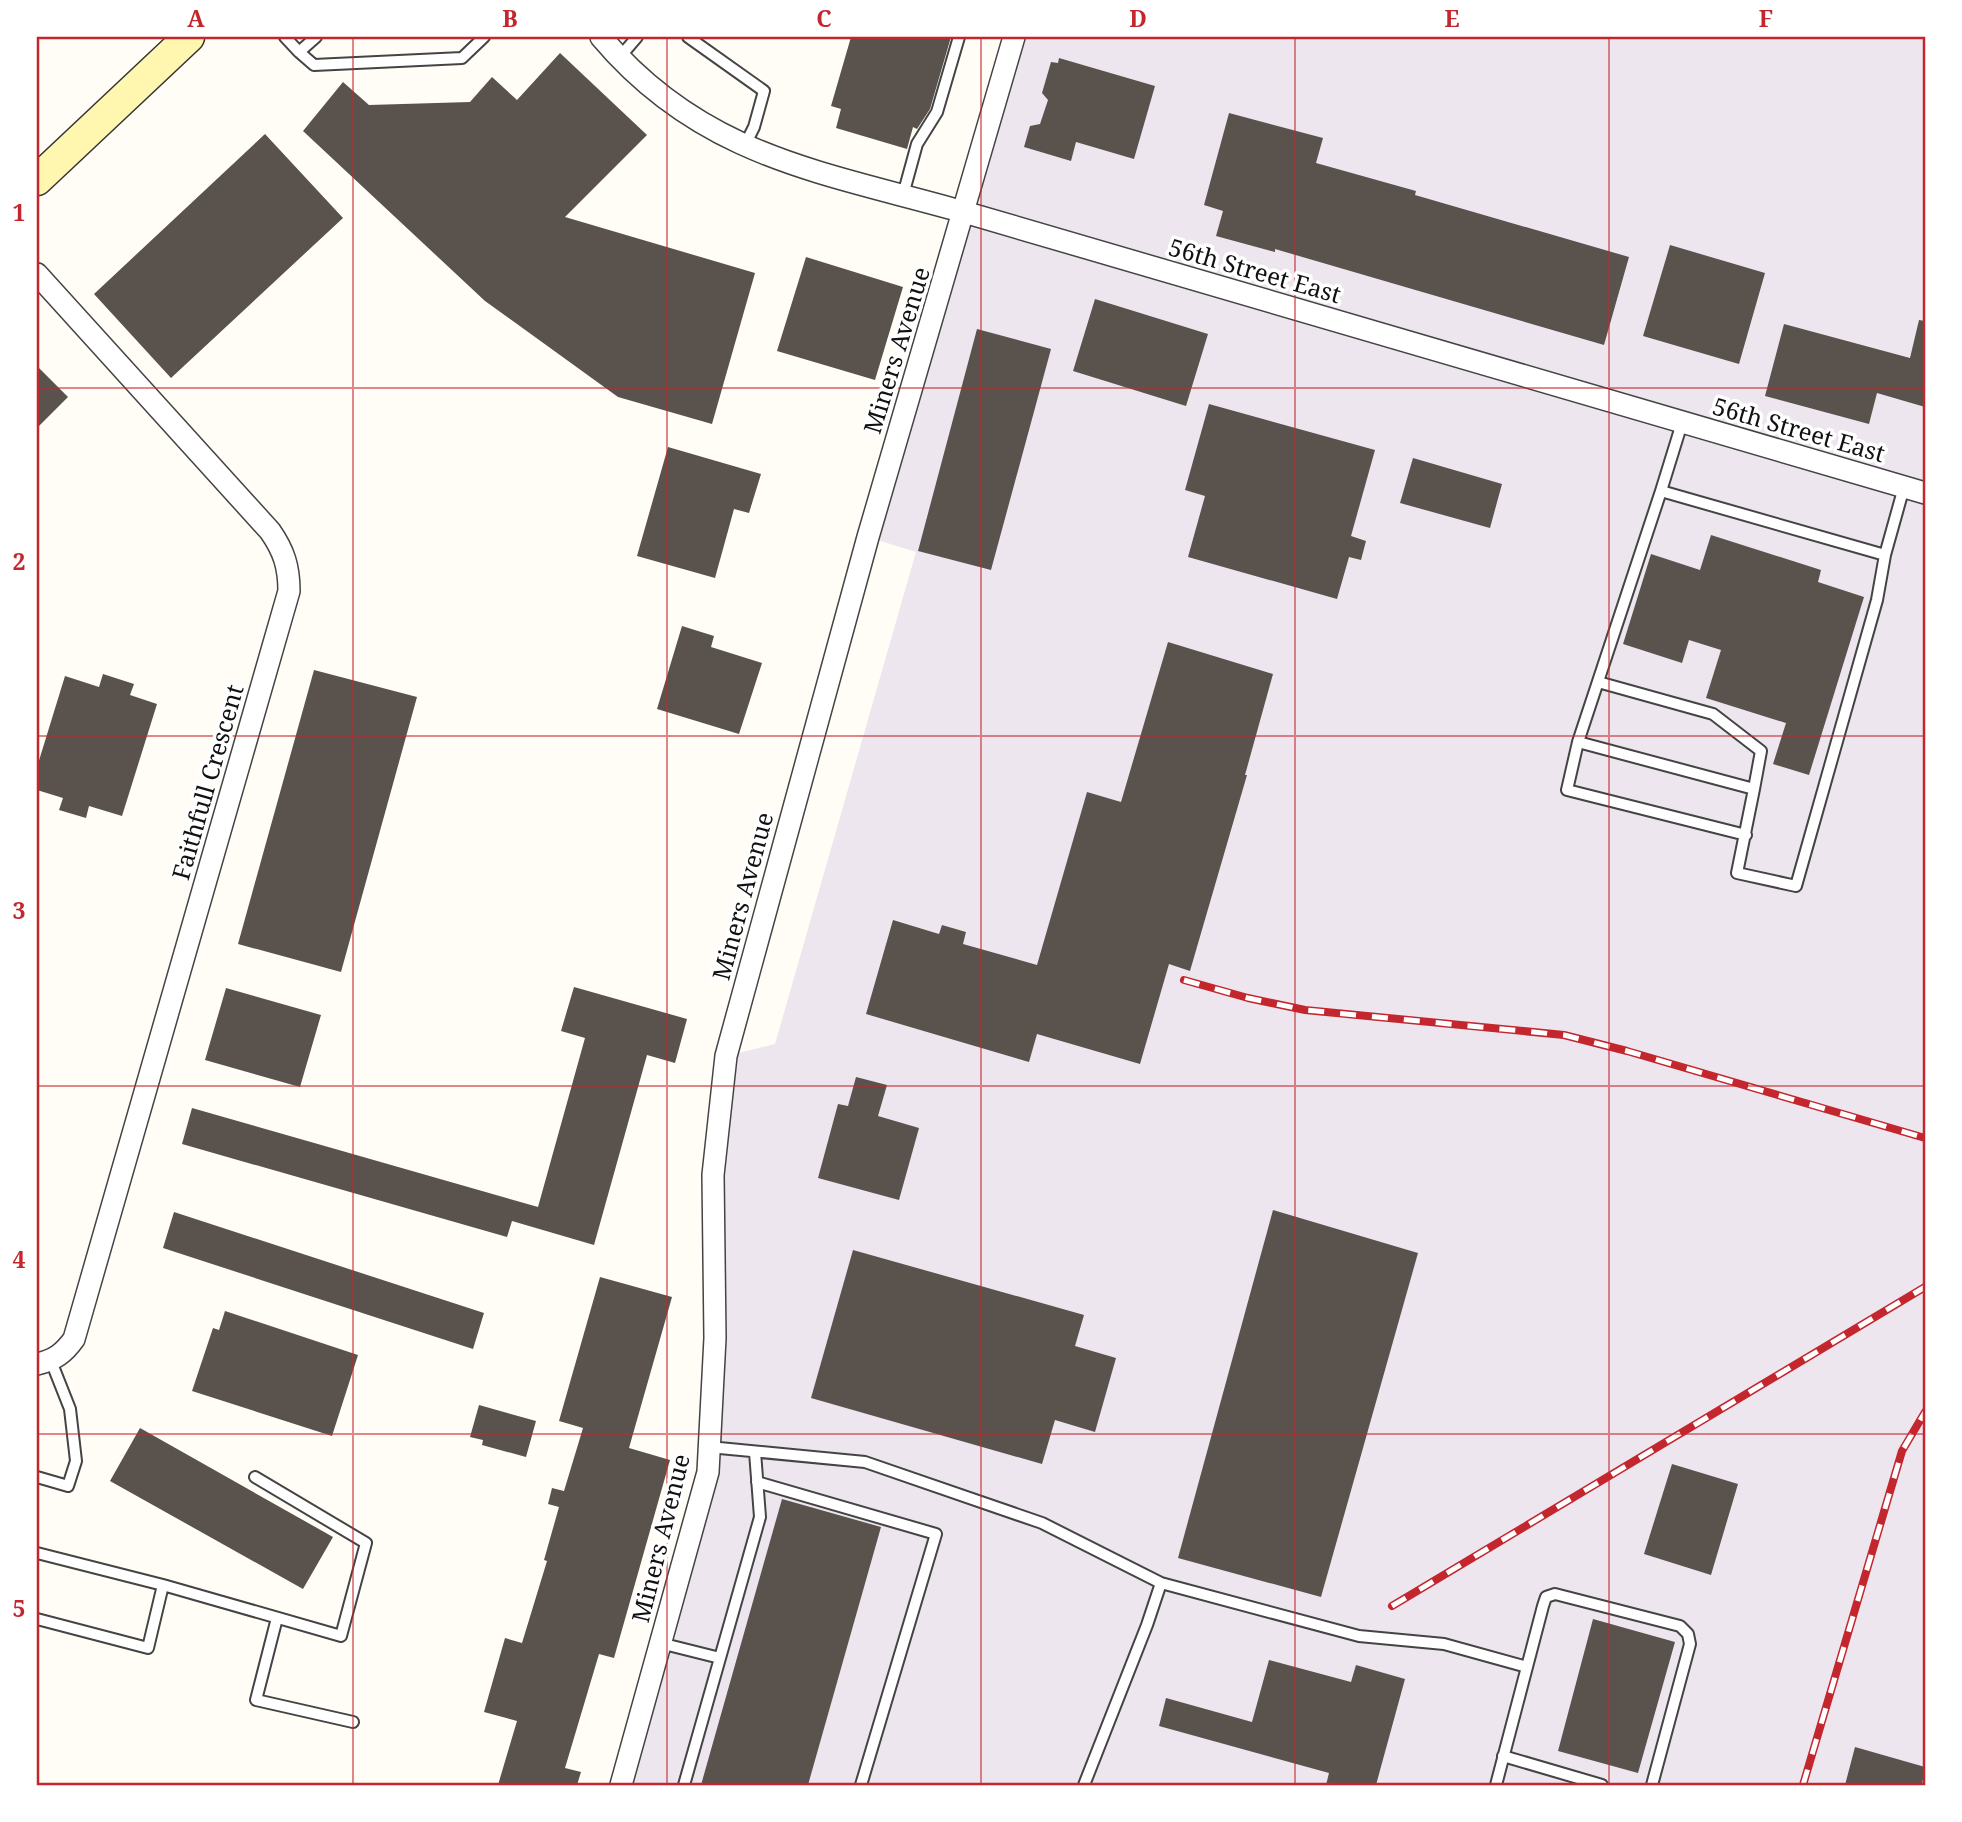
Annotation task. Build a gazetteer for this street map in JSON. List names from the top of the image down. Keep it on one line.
{"streets":{"street":["56th Street East","Miners Avenue","Faithfull Crescent"]},"crossings":[["56th Street East","Miners Avenue"]],"grid":{"columns":["A","B","C","D","E","F"],"rows":["1","2","3","4","5"]}}
